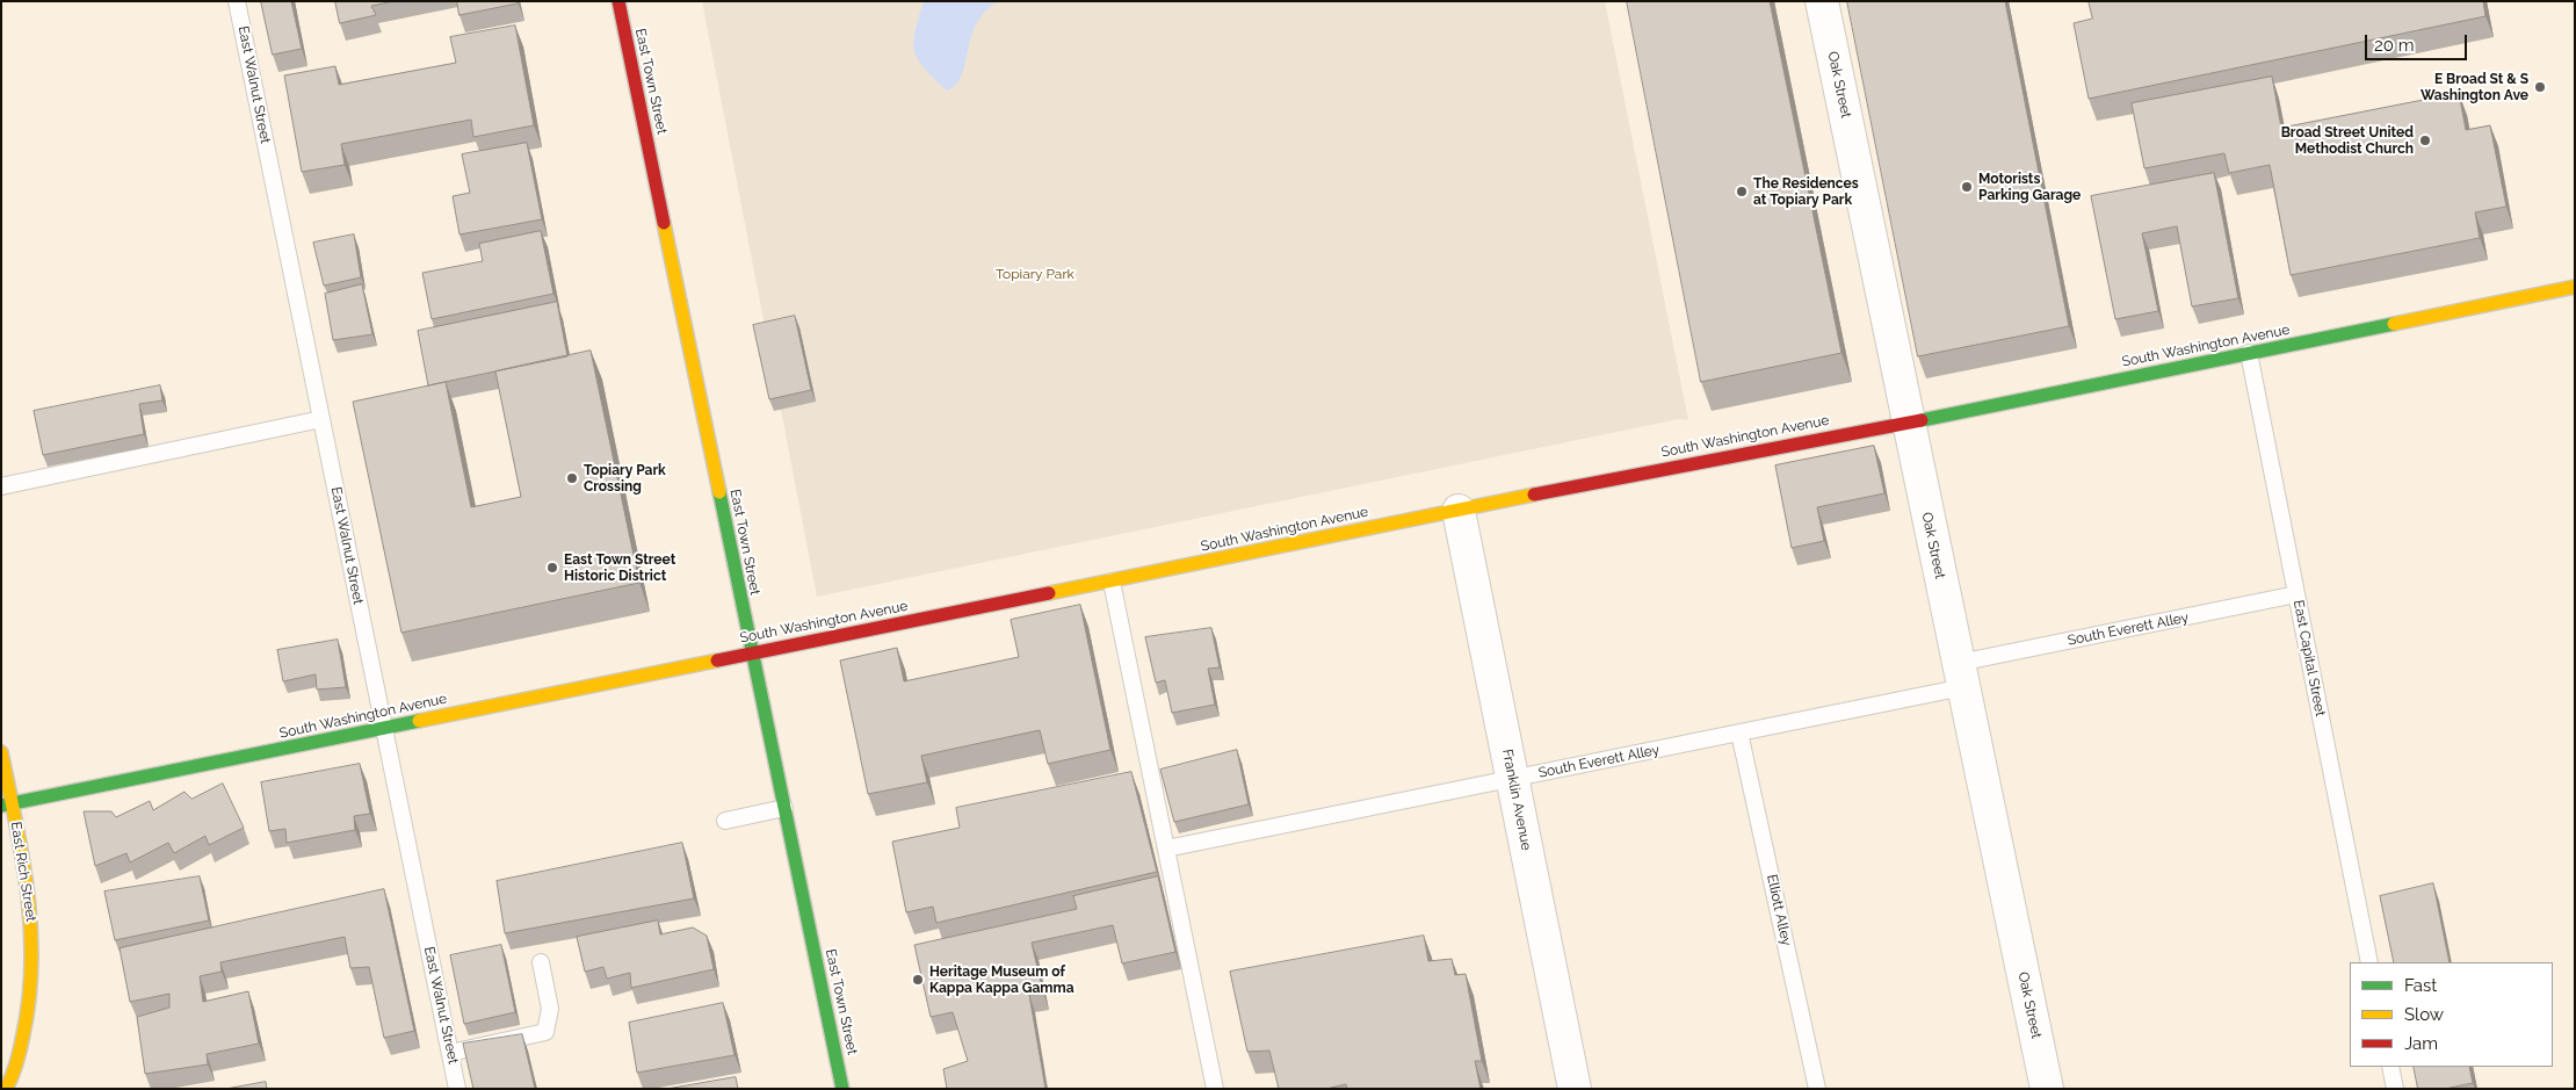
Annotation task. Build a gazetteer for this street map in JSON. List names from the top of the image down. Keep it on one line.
{"streets":{"street":["East Town Street","Oak Street","South Washington Avenue","Franklin Avenue","East Rich Street"],"lane":["East Walnut Street","South Everett Alley","East Capital Street","Elliott Alley"]},"crossings":[["East Town Street","South Washington Avenue"],["East Walnut Street","South Washington Avenue"],["Oak Street","South Washington Avenue"],["Oak Street","South Everett Alley"],["South Washington Avenue","East Capital Street"],["South Washington Avenue","Franklin Avenue"],["South Washington Avenue","East Rich Street"],["South Everett Alley","East Capital Street"],["South Everett Alley","Franklin Avenue"],["South Everett Alley","Elliott Alley"]],"parks":["Topiary Park"],"places":["E Broad St & S Washington Ave","Broad Street United Methodist Church","Motorists Parking Garage","The Residences at Topiary Park","Topiary Park Crossing","East Town Street Historic District","Heritage Museum of Kappa Kappa Gamma"],"legend":["Fast","Slow","Jam"],"scale_bar":"20 m"}
